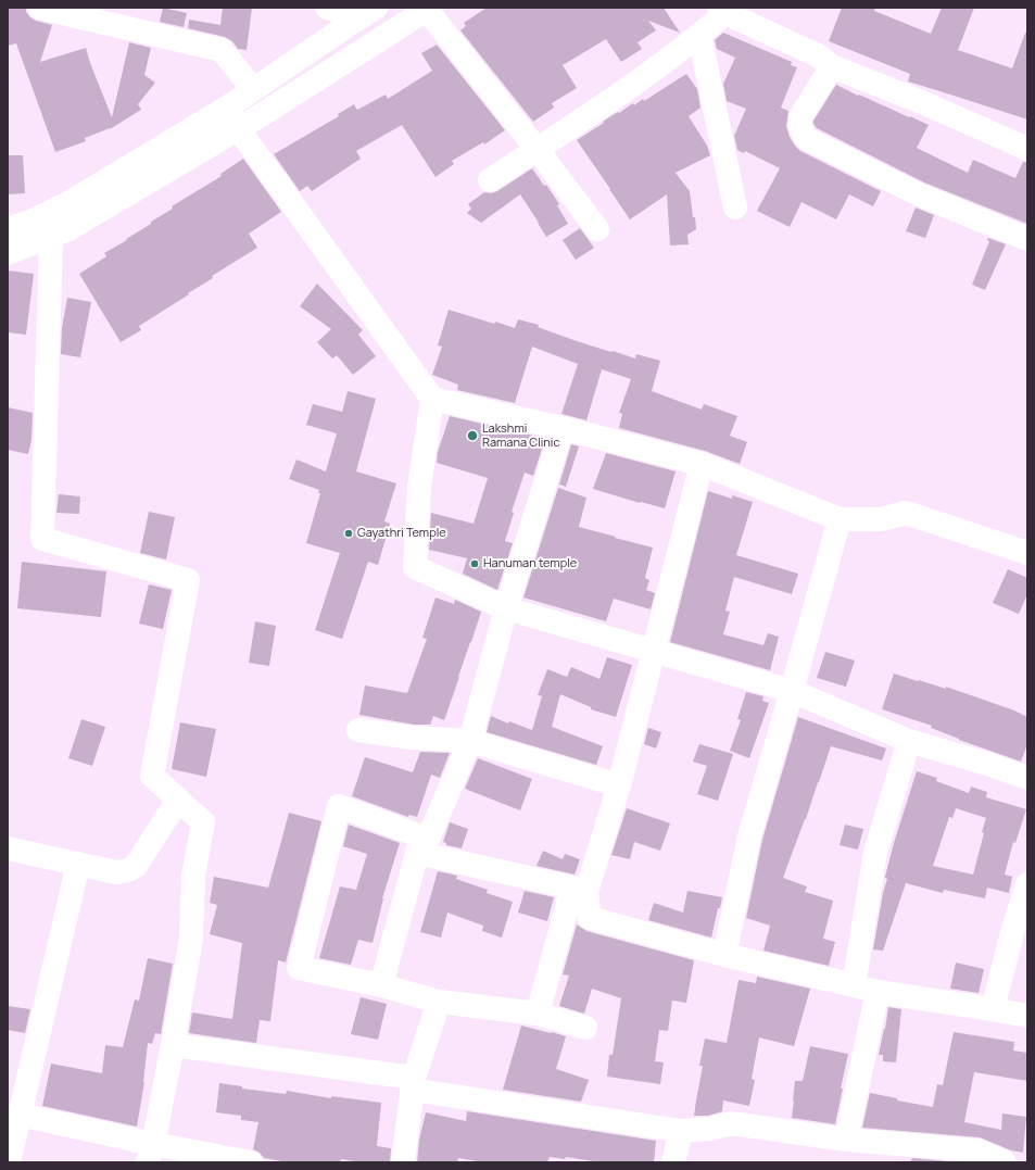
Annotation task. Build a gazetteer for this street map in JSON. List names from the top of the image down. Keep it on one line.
{"places":["Lakshmi Ramana Clinic","Gayathri Temple","Hanuman temple"]}
